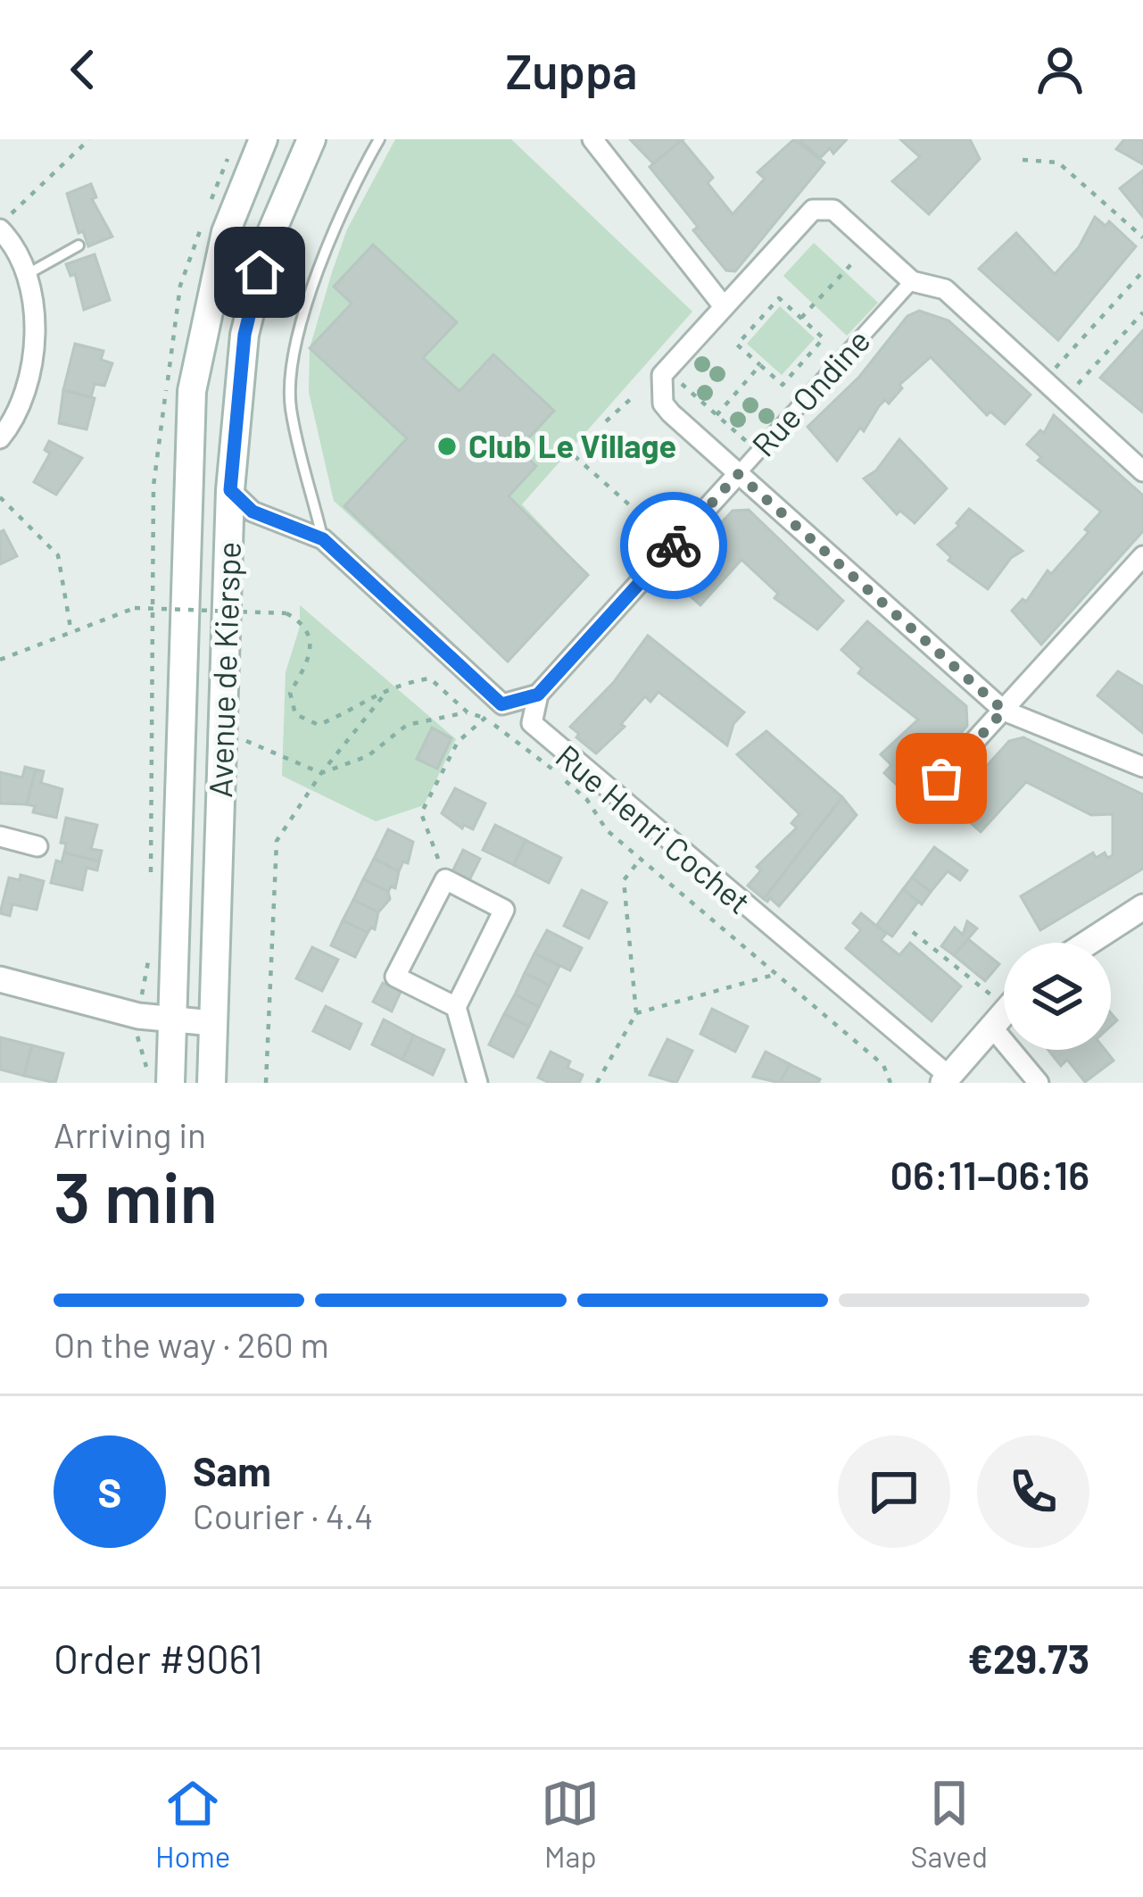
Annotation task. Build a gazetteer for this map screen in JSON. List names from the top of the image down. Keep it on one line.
{"streets":{"main road":["Avenue de Kierspe"],"street":["Rue Ondine","Rue Henri Cochet"]},"crossings":[["Rue Ondine","Rue Henri Cochet"]],"places":["Club Le Village"],"page":{"header":"Zuppa","heading":["3 min","Arriving in","06:11–06:16"],"panel":["Sam","Courier · 4.4","Order #9061","€29.73"],"bar":"On the way · 260 m","round":"S","tabs":["Home","Map","Saved"]}}
